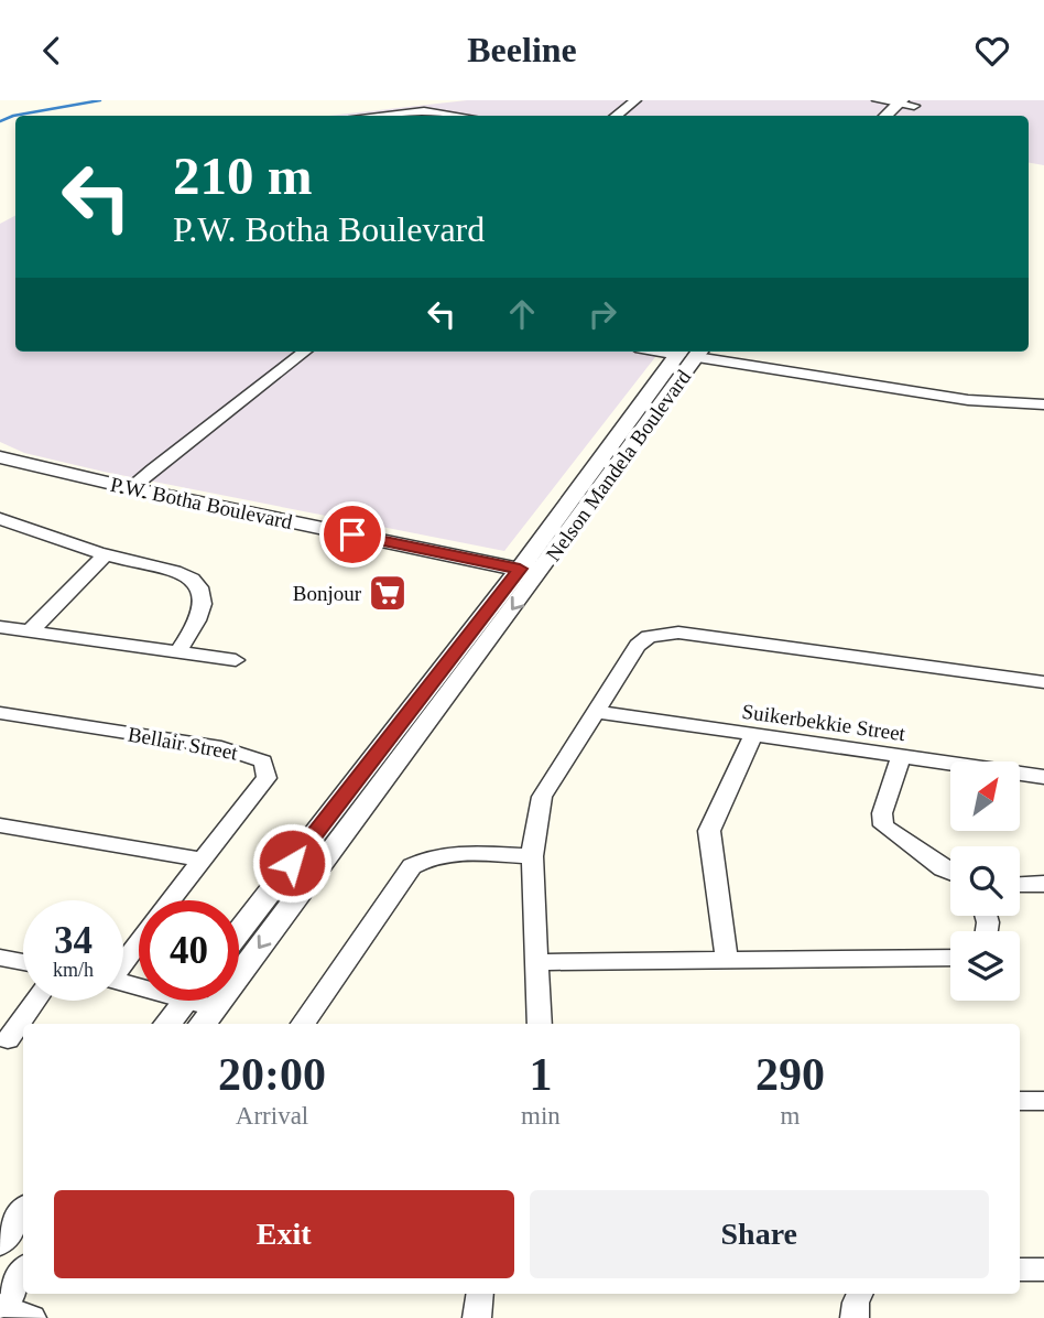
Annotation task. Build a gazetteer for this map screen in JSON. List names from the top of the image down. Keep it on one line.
{"streets":{"street":["Nelson Mandela Boulevard","P.W. Botha Boulevard","Suikerbekkie Street","Bellair Street"]},"crossings":[["Nelson Mandela Boulevard","P.W. Botha Boulevard"]],"places":{"supermarket":["Bonjour"]},"north":"top right","page":{"header":"Beeline","turn":["210 m","P.W. Botha Boulevard"],"speed":"34 km/h","limit":"40","eta":["20:00","Arrival","1","min","290","m"],"buttons":["Exit","Share"]}}
